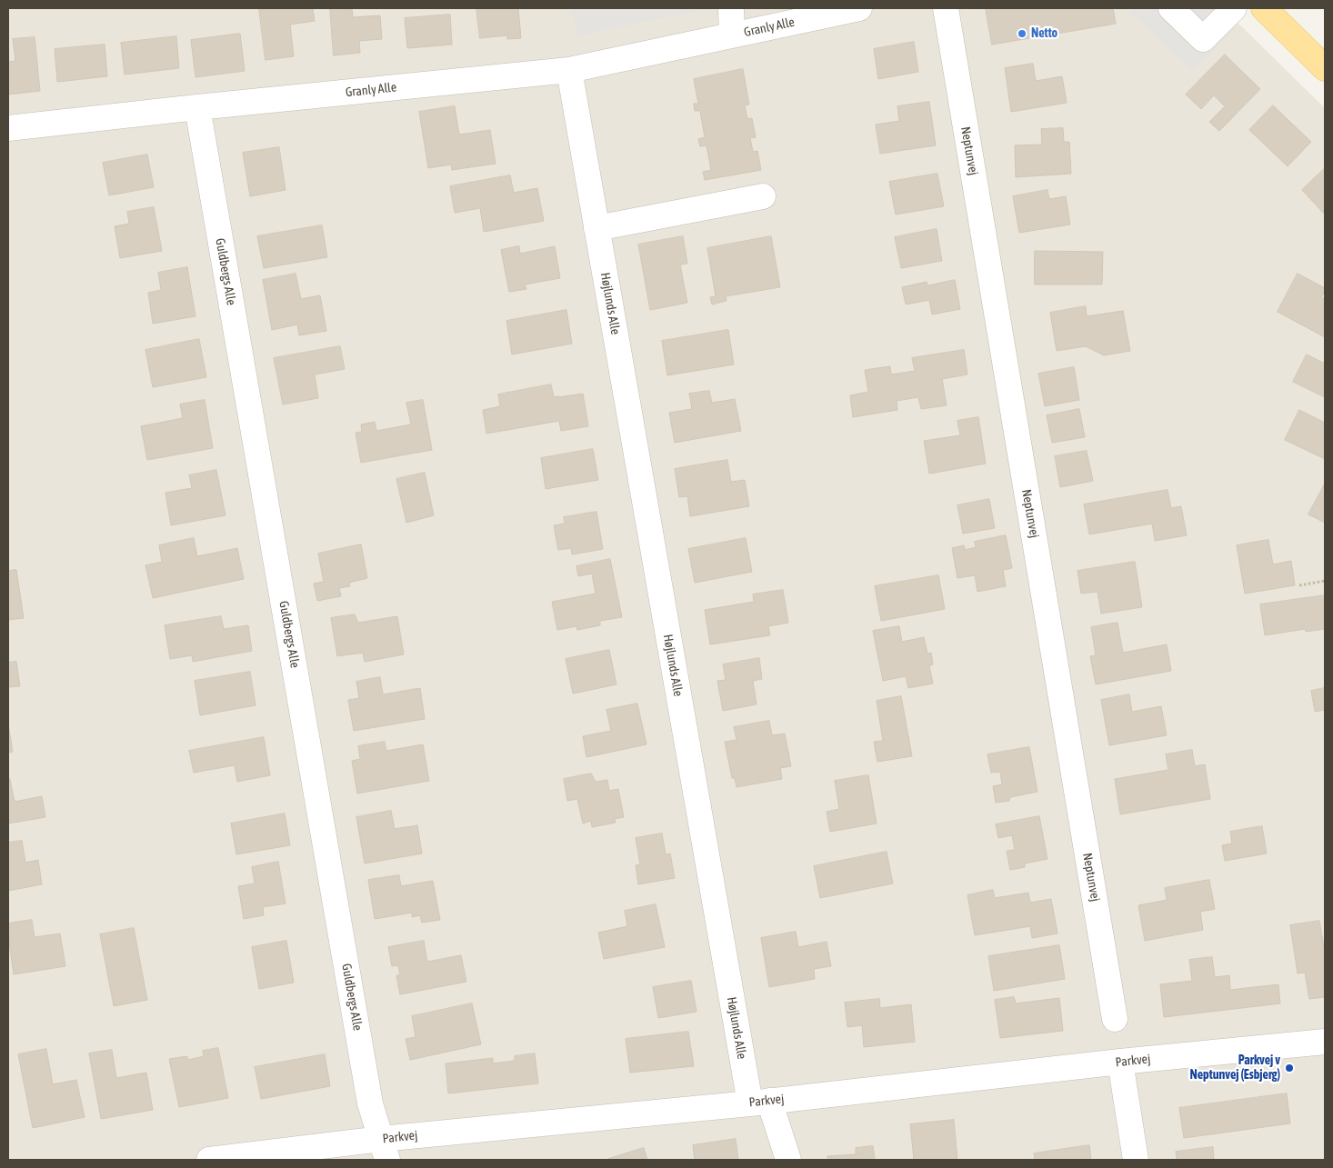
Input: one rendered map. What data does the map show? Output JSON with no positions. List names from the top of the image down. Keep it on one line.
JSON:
{"streets":{"street":["Granly Alle","Neptunvej","Guldbergs Alle","Højlunds Alle","Parkvej"]},"crossings":[["Granly Alle","Guldbergs Alle"],["Granly Alle","Højlunds Alle"],["Guldbergs Alle","Parkvej"],["Højlunds Alle","Parkvej"]],"places":["Netto","Parkvej v Neptunvej (Esbjerg)"]}
